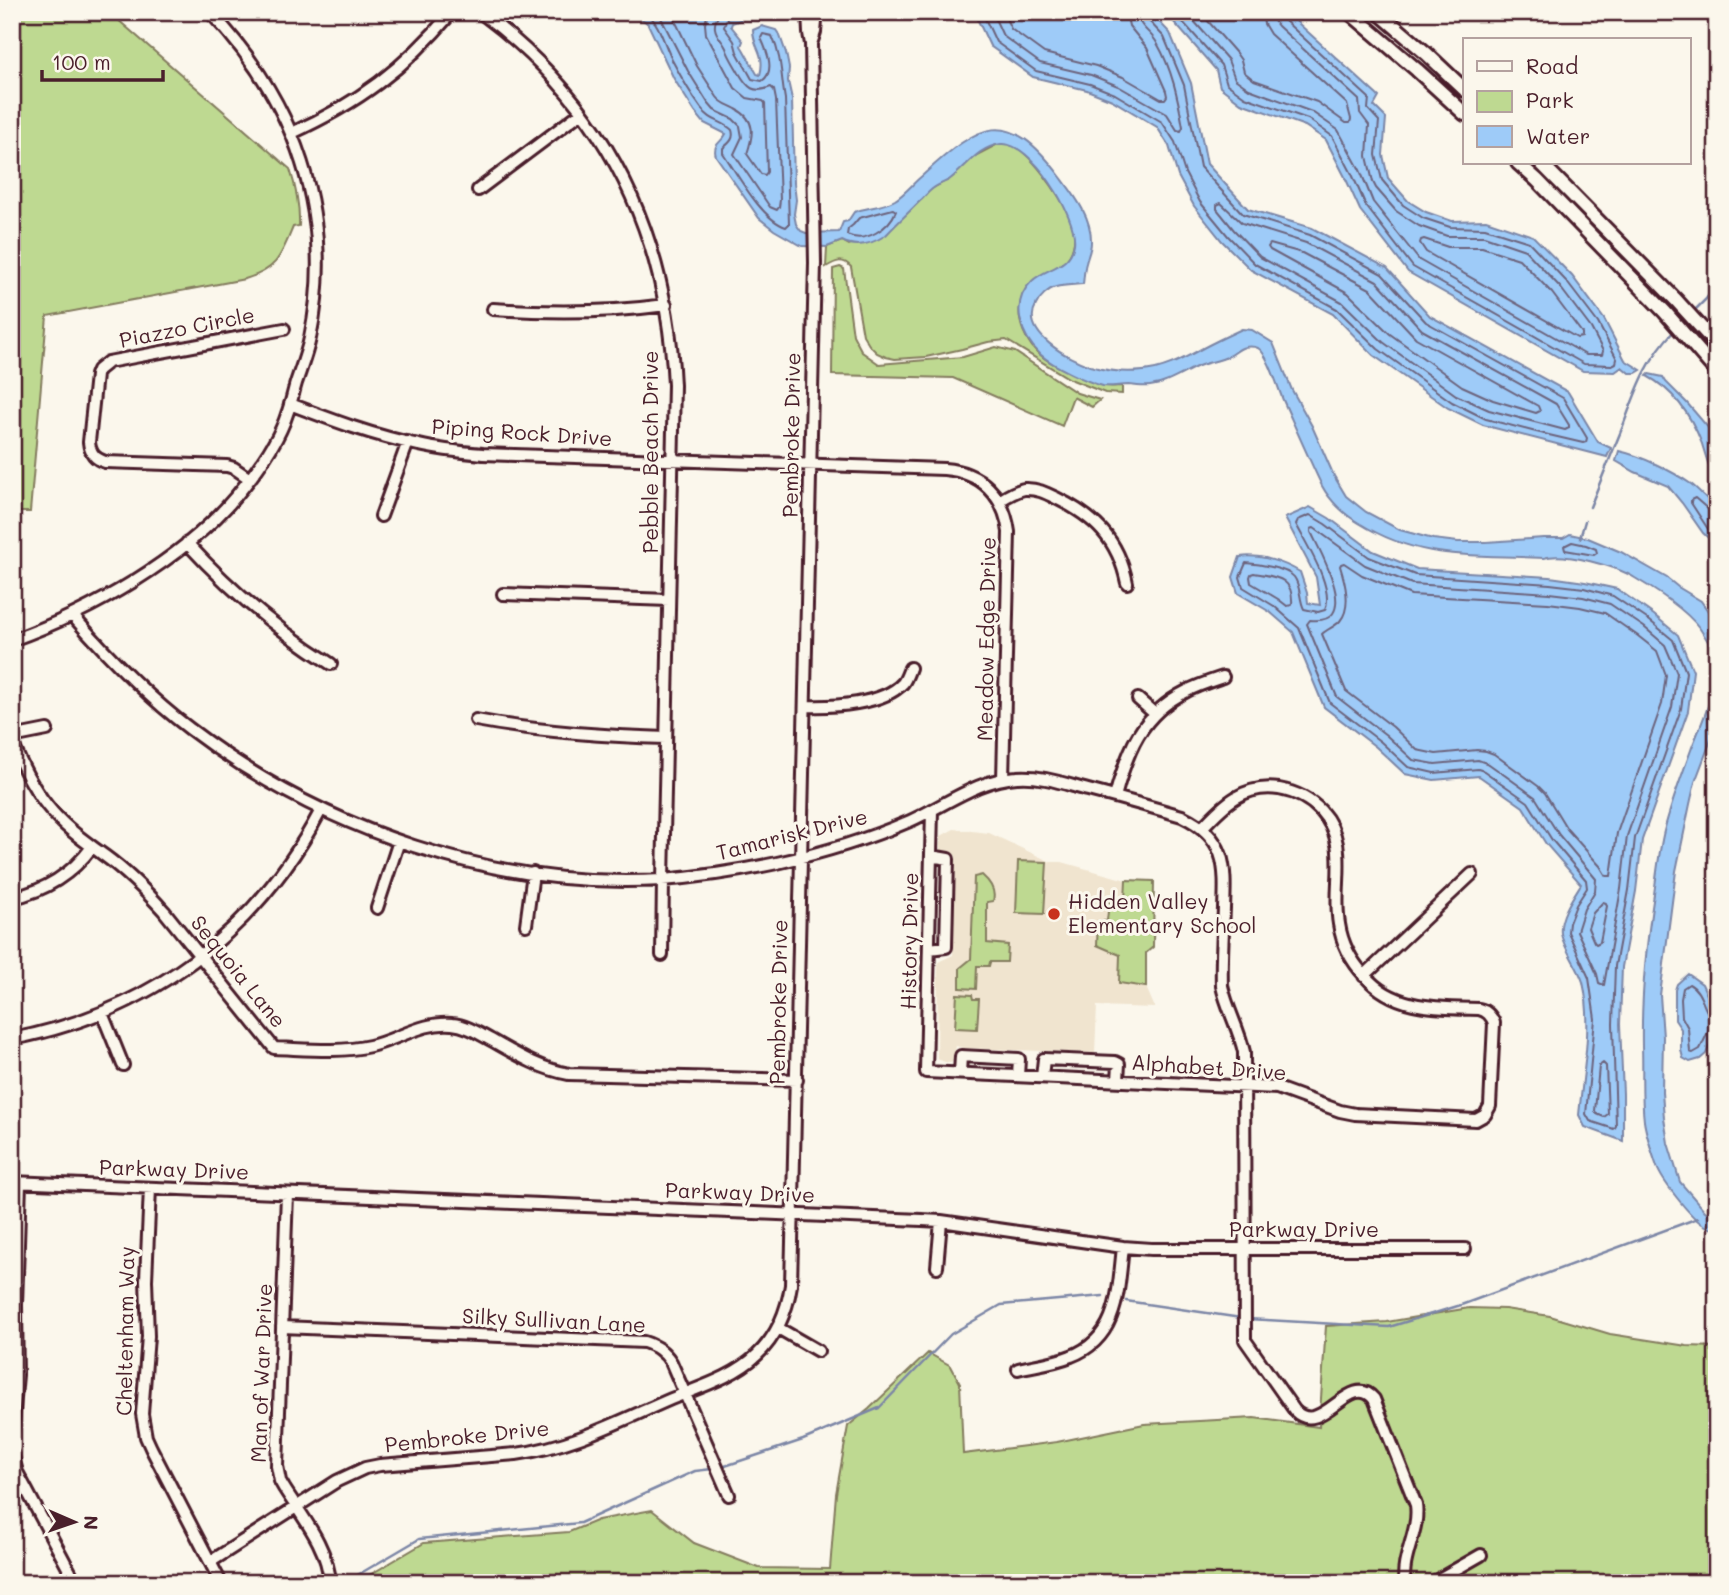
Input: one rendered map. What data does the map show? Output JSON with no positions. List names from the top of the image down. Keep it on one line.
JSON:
{"streets":{"street":["Piazzo Circle","Piping Rock Drive","Pembroke Drive","Pebble Beach Drive","Meadow Edge Drive","Tamarisk Drive","History Drive","Sequoia Lane","Alphabet Drive","Parkway Drive","Silky Sullivan Lane","Cheltenham Way","Man of War Drive"]},"crossings":[["Piping Rock Drive","Pembroke Drive"],["Piping Rock Drive","Pebble Beach Drive"],["Piping Rock Drive","Meadow Edge Drive"],["Pembroke Drive","Tamarisk Drive"],["Pembroke Drive","Sequoia Lane"],["Pembroke Drive","Parkway Drive"],["Pembroke Drive","Silky Sullivan Lane"],["Pembroke Drive","Cheltenham Way"],["Pembroke Drive","Man of War Drive"],["Pebble Beach Drive","Tamarisk Drive"],["Meadow Edge Drive","Tamarisk Drive"],["Tamarisk Drive","History Drive"],["History Drive","Alphabet Drive"],["Parkway Drive","Cheltenham Way"],["Parkway Drive","Man of War Drive"],["Silky Sullivan Lane","Man of War Drive"]],"places":["Hidden Valley Elementary School"],"legend":["Road","Park","Water"],"scale_bar":"100 m","north":"right"}
